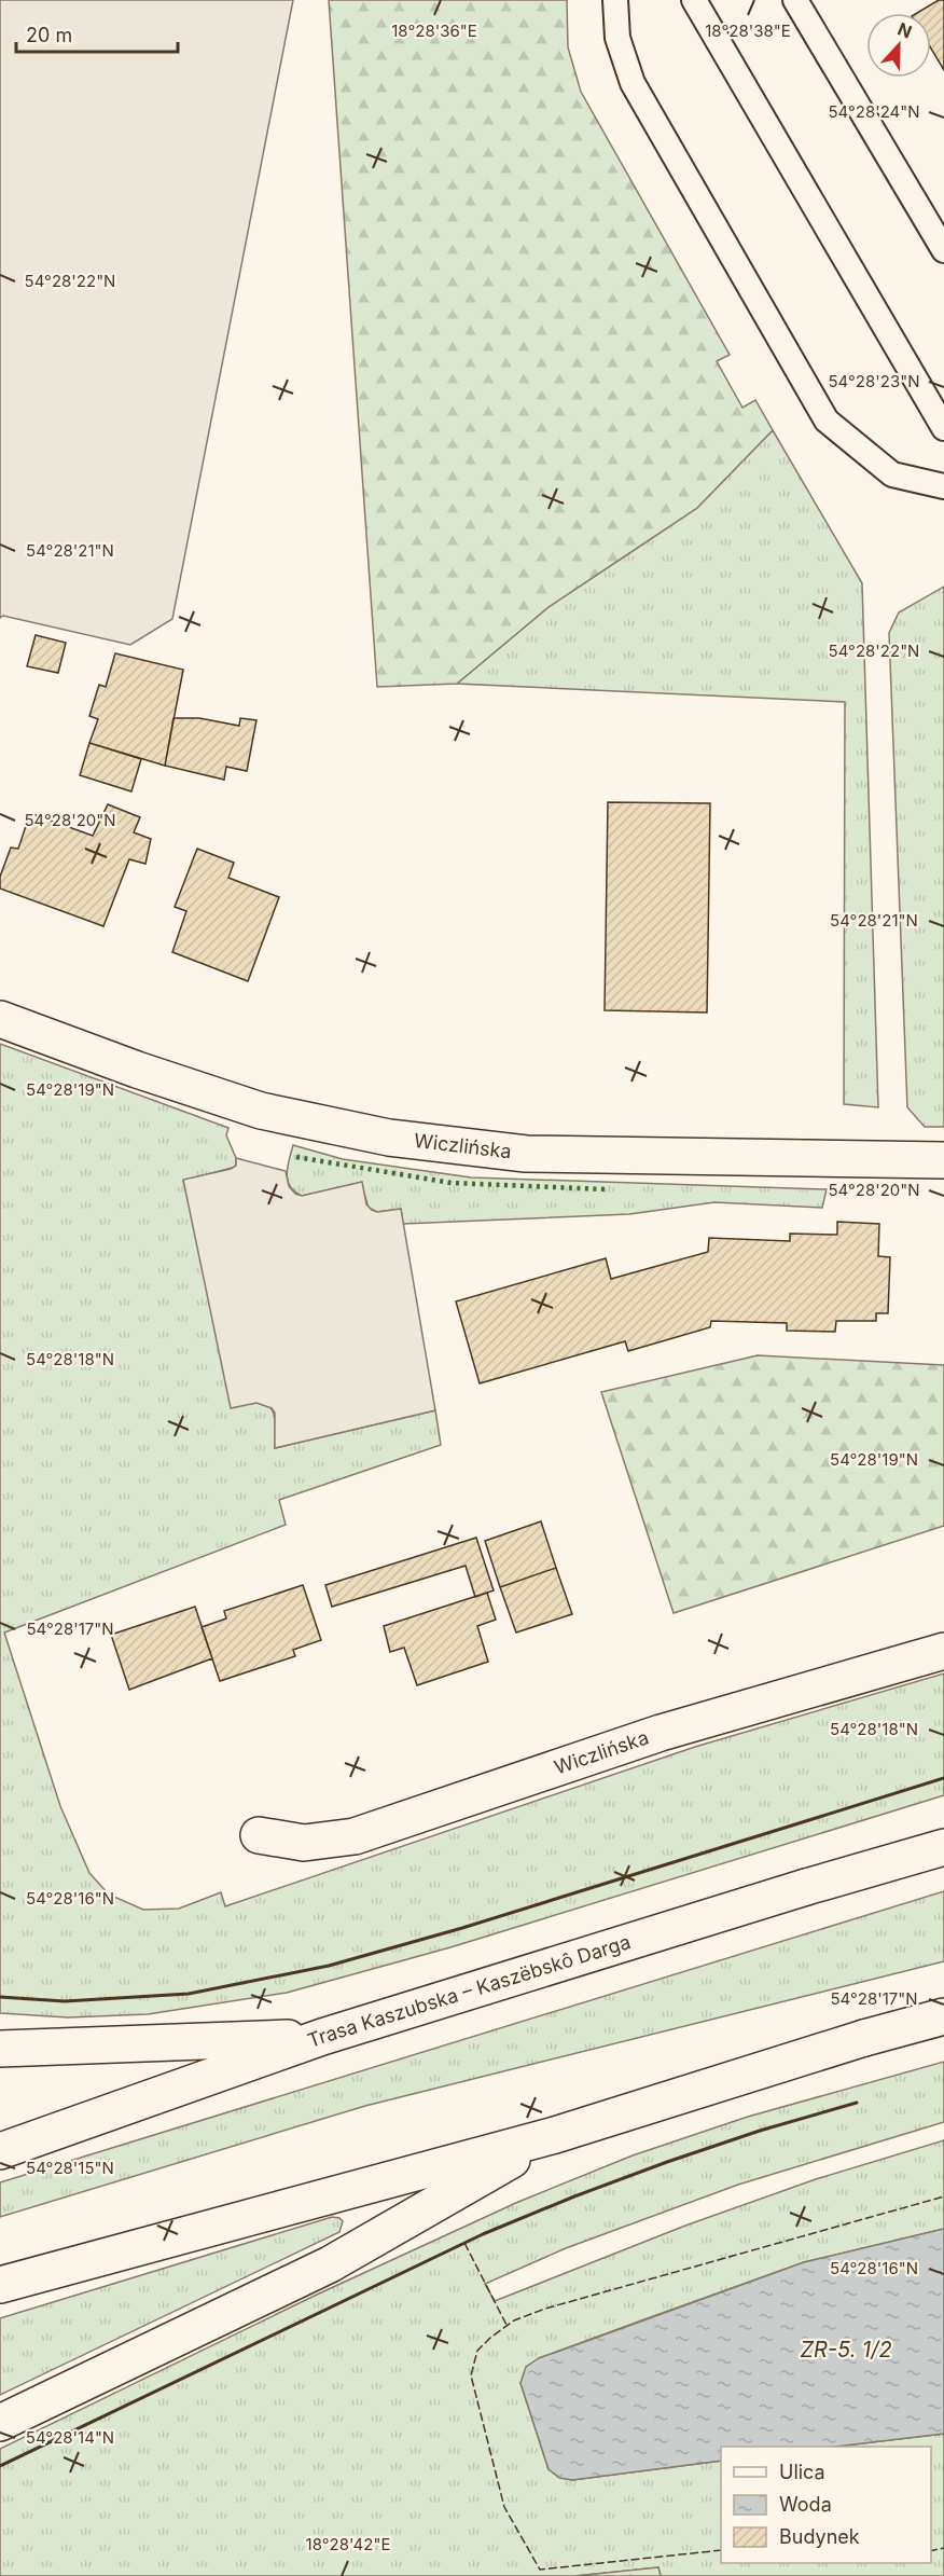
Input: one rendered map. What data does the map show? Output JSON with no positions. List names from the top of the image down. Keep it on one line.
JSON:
{"streets":{"main road":["Wiczlińska","Trasa Kaszubska – Kaszëbskô Darga"]},"water":["ZR-5. 1/2"],"legend":["Ulica","Woda","Budynek"],"scale_bar":"20 m","north":"top","coordinates":["18°28'38\"E","18°28'36\"E","54°28'24\"N","54°28'22\"N","54°28'23\"N","54°28'21\"N","54°28'20\"N","54°28'19\"N","54°28'18\"N","54°28'17\"N","54°28'16\"N","54°28'15\"N","54°28'14\"N","18°28'42\"E"]}
